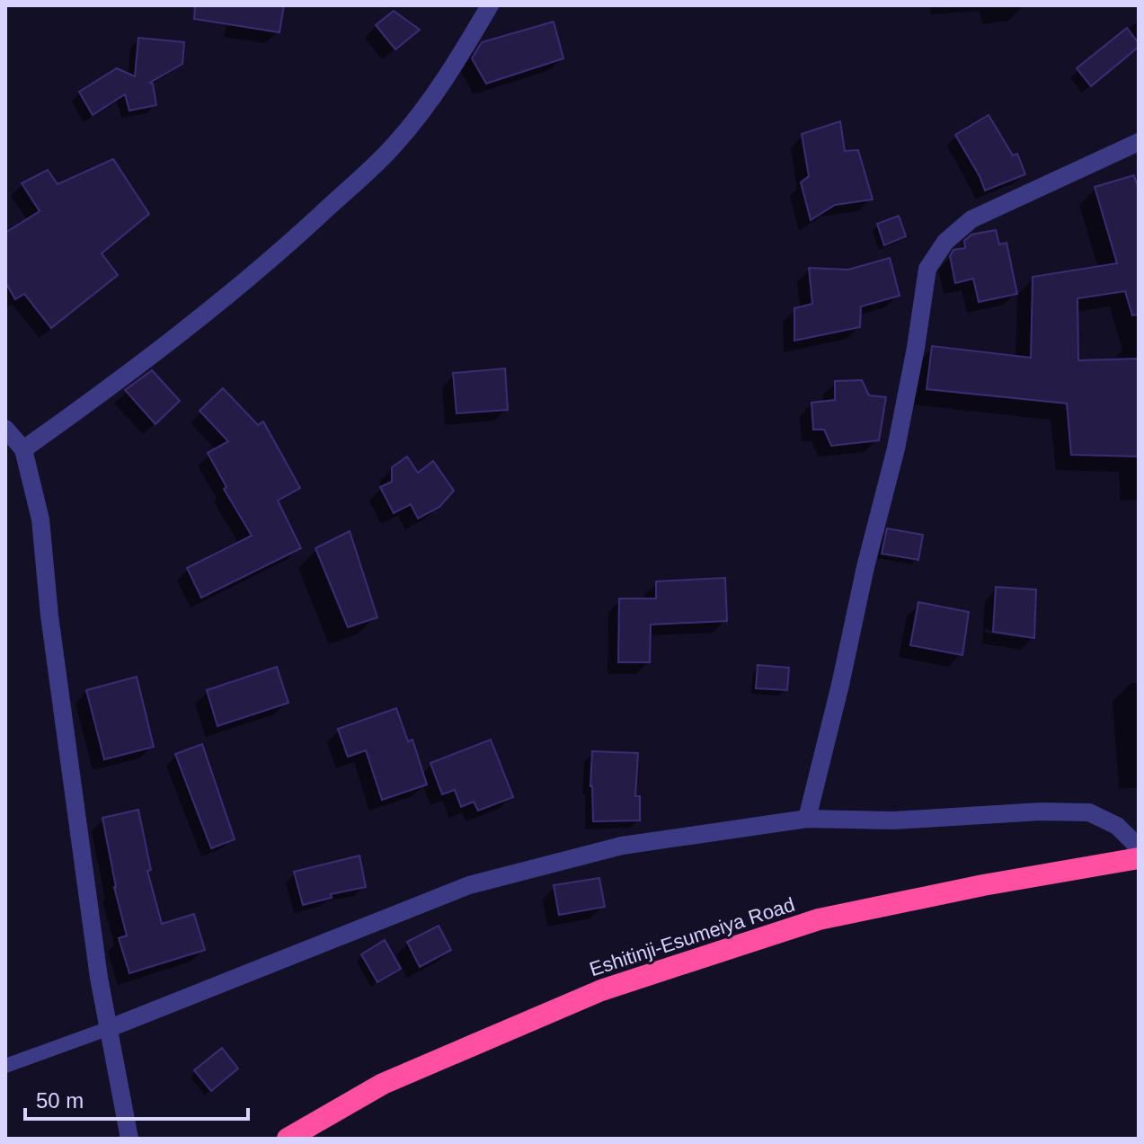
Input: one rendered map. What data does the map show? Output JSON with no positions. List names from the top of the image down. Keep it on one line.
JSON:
{"streets":{"highway":["Eshitinji-Esumeiya Road"]},"scale_bar":"50 m"}
